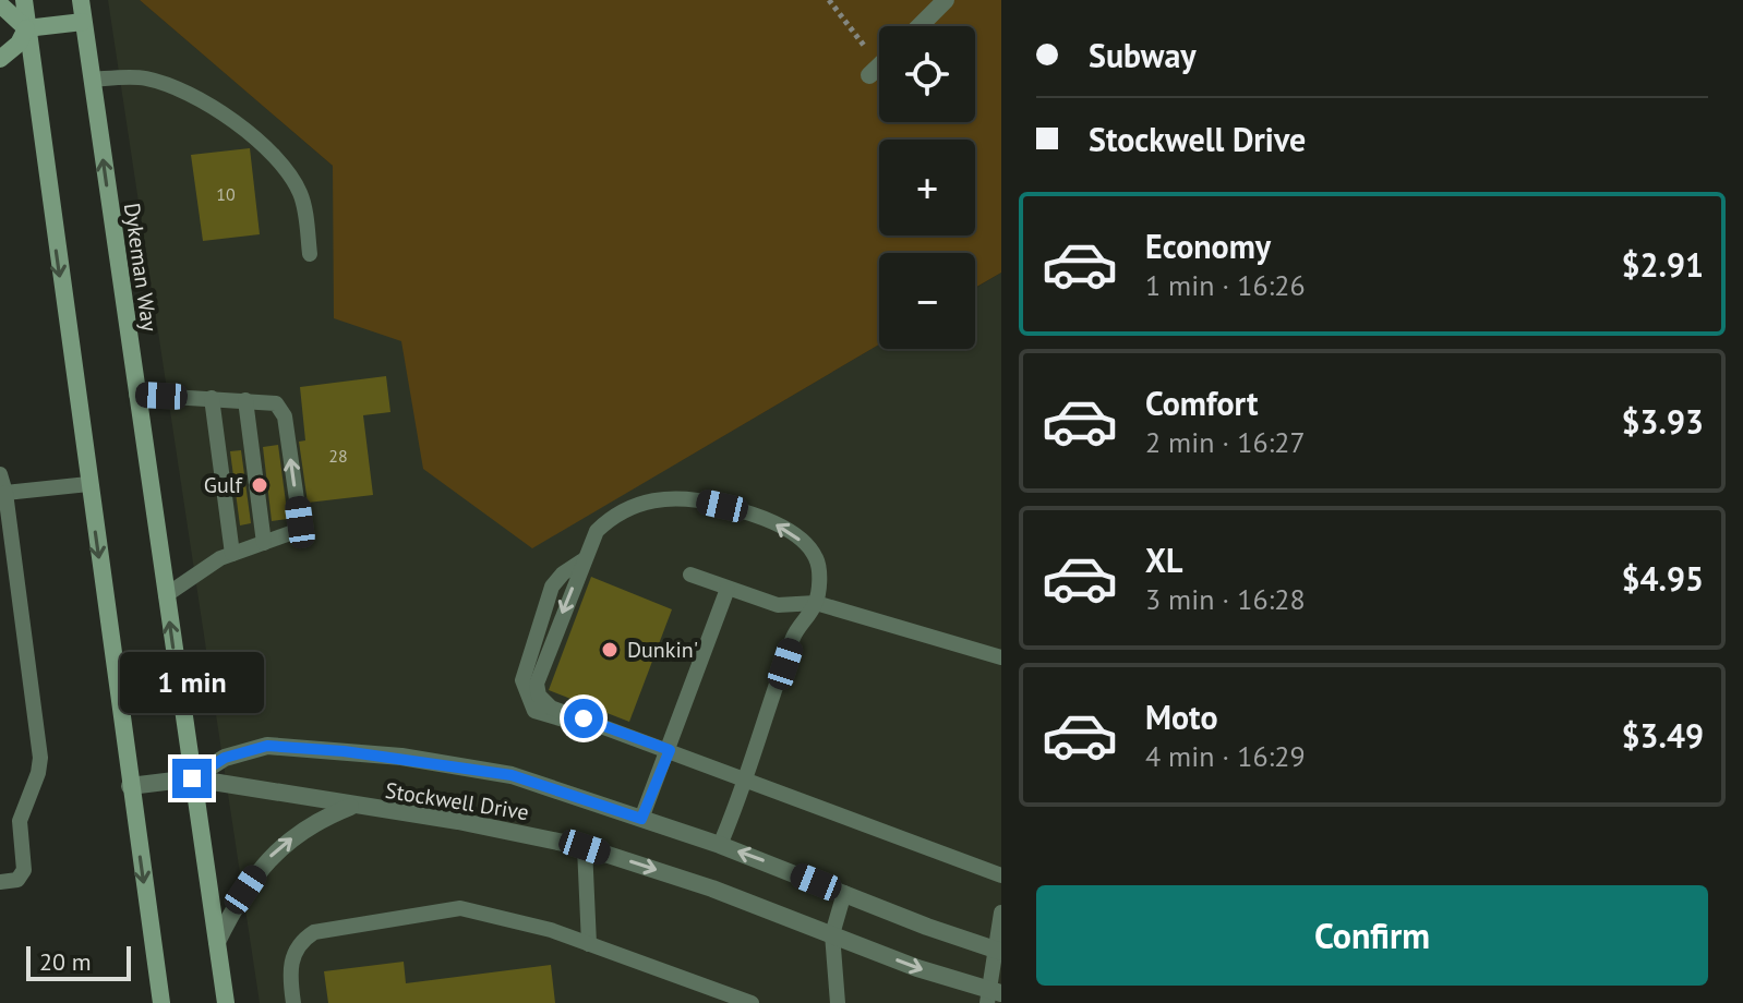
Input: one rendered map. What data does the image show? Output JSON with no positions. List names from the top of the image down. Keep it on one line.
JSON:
{"streets":{"main road":["Dykeman Way"],"street":["Stockwell Drive"]},"crossings":[["Dykeman Way","Stockwell Drive"]],"places":["Gulf","Dunkin'"],"house_numbers":["10","28"],"scale_bar":"20 m","page":{"banner":["Subway","Stockwell Drive"],"map_buttons":["+","−"],"list":[{"name":"Economy","note":"1 min · 16:26","value":"$2.91"},{"name":"Comfort","note":"2 min · 16:27","value":"$3.93"},{"name":"XL","note":"3 min · 16:28","value":"$4.95"},{"name":"Moto","note":"4 min · 16:29","value":"$3.49"}],"bubble":"1 min","buttons":"Confirm","scale":"20 m"}}
